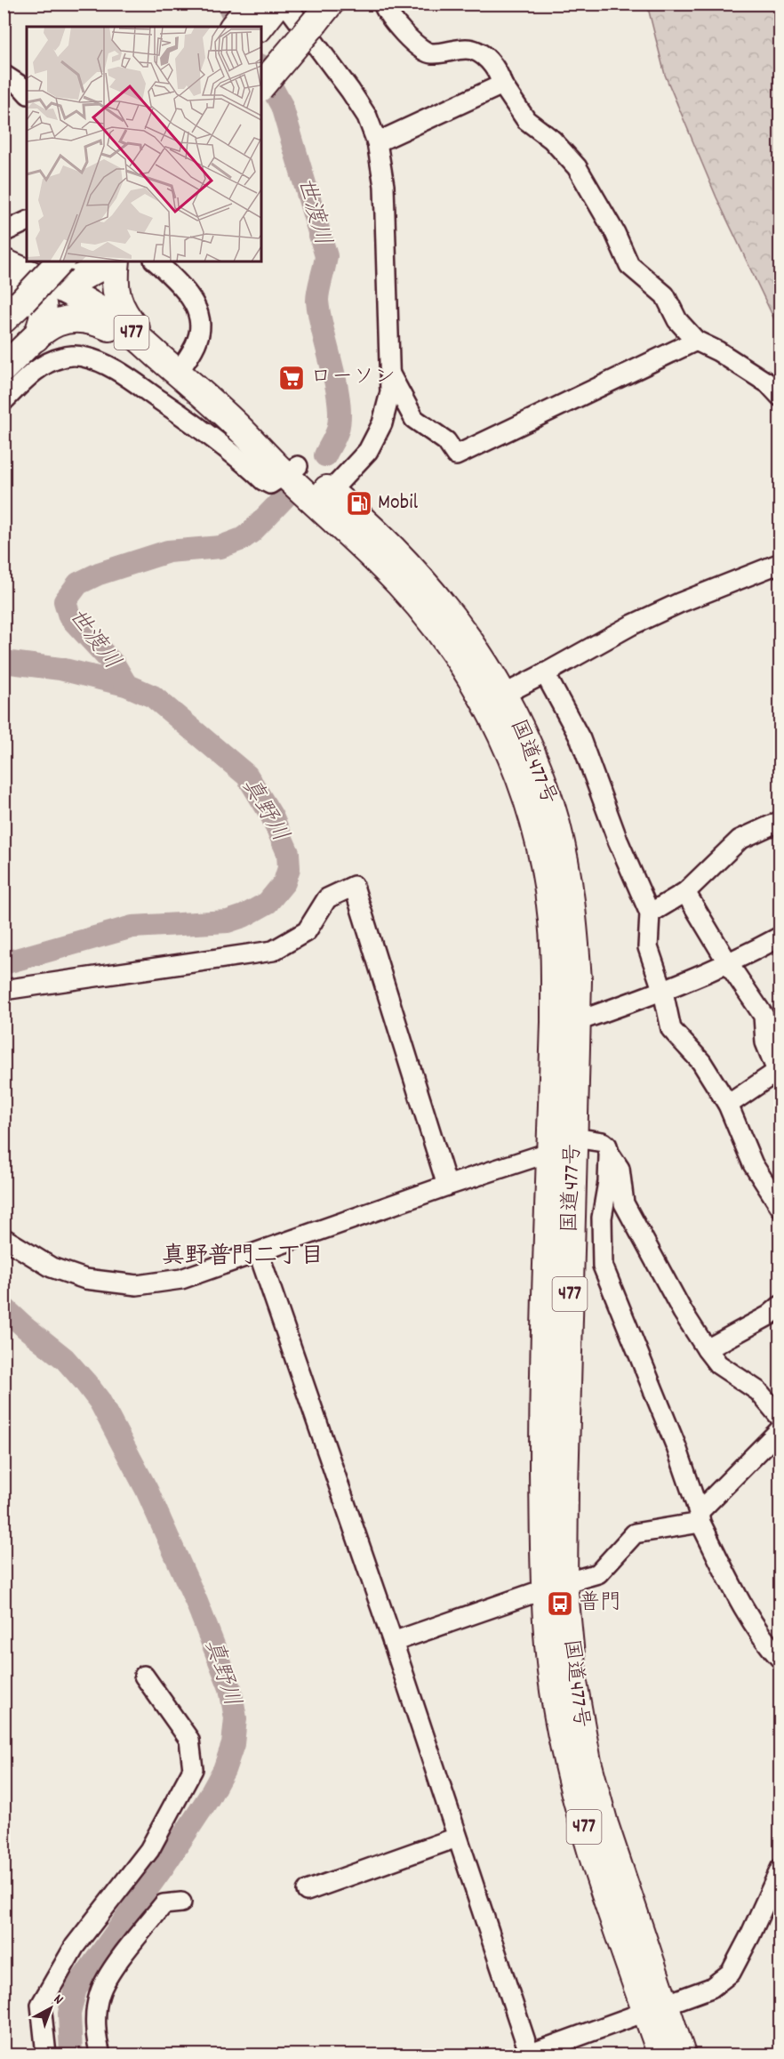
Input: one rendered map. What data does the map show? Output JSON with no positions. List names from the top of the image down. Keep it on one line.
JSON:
{"streets":{"highway":["477","国道477号"]},"districts":["真野普門二丁目"],"water":["世渡川","真野川"],"places":{"supermarket":["ローソン"],"fuel station":["Mobil"],"bus stop":["普門"]},"north":"top right"}
